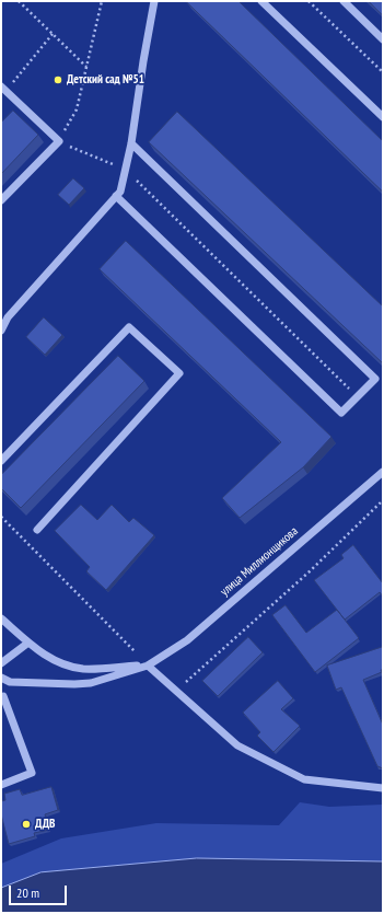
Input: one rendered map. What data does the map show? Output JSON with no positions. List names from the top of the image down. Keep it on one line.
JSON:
{"streets":{"street":["улица Миллионщикова"]},"places":["Детский сад №51","ДДВ"],"scale_bar":"20 m"}
